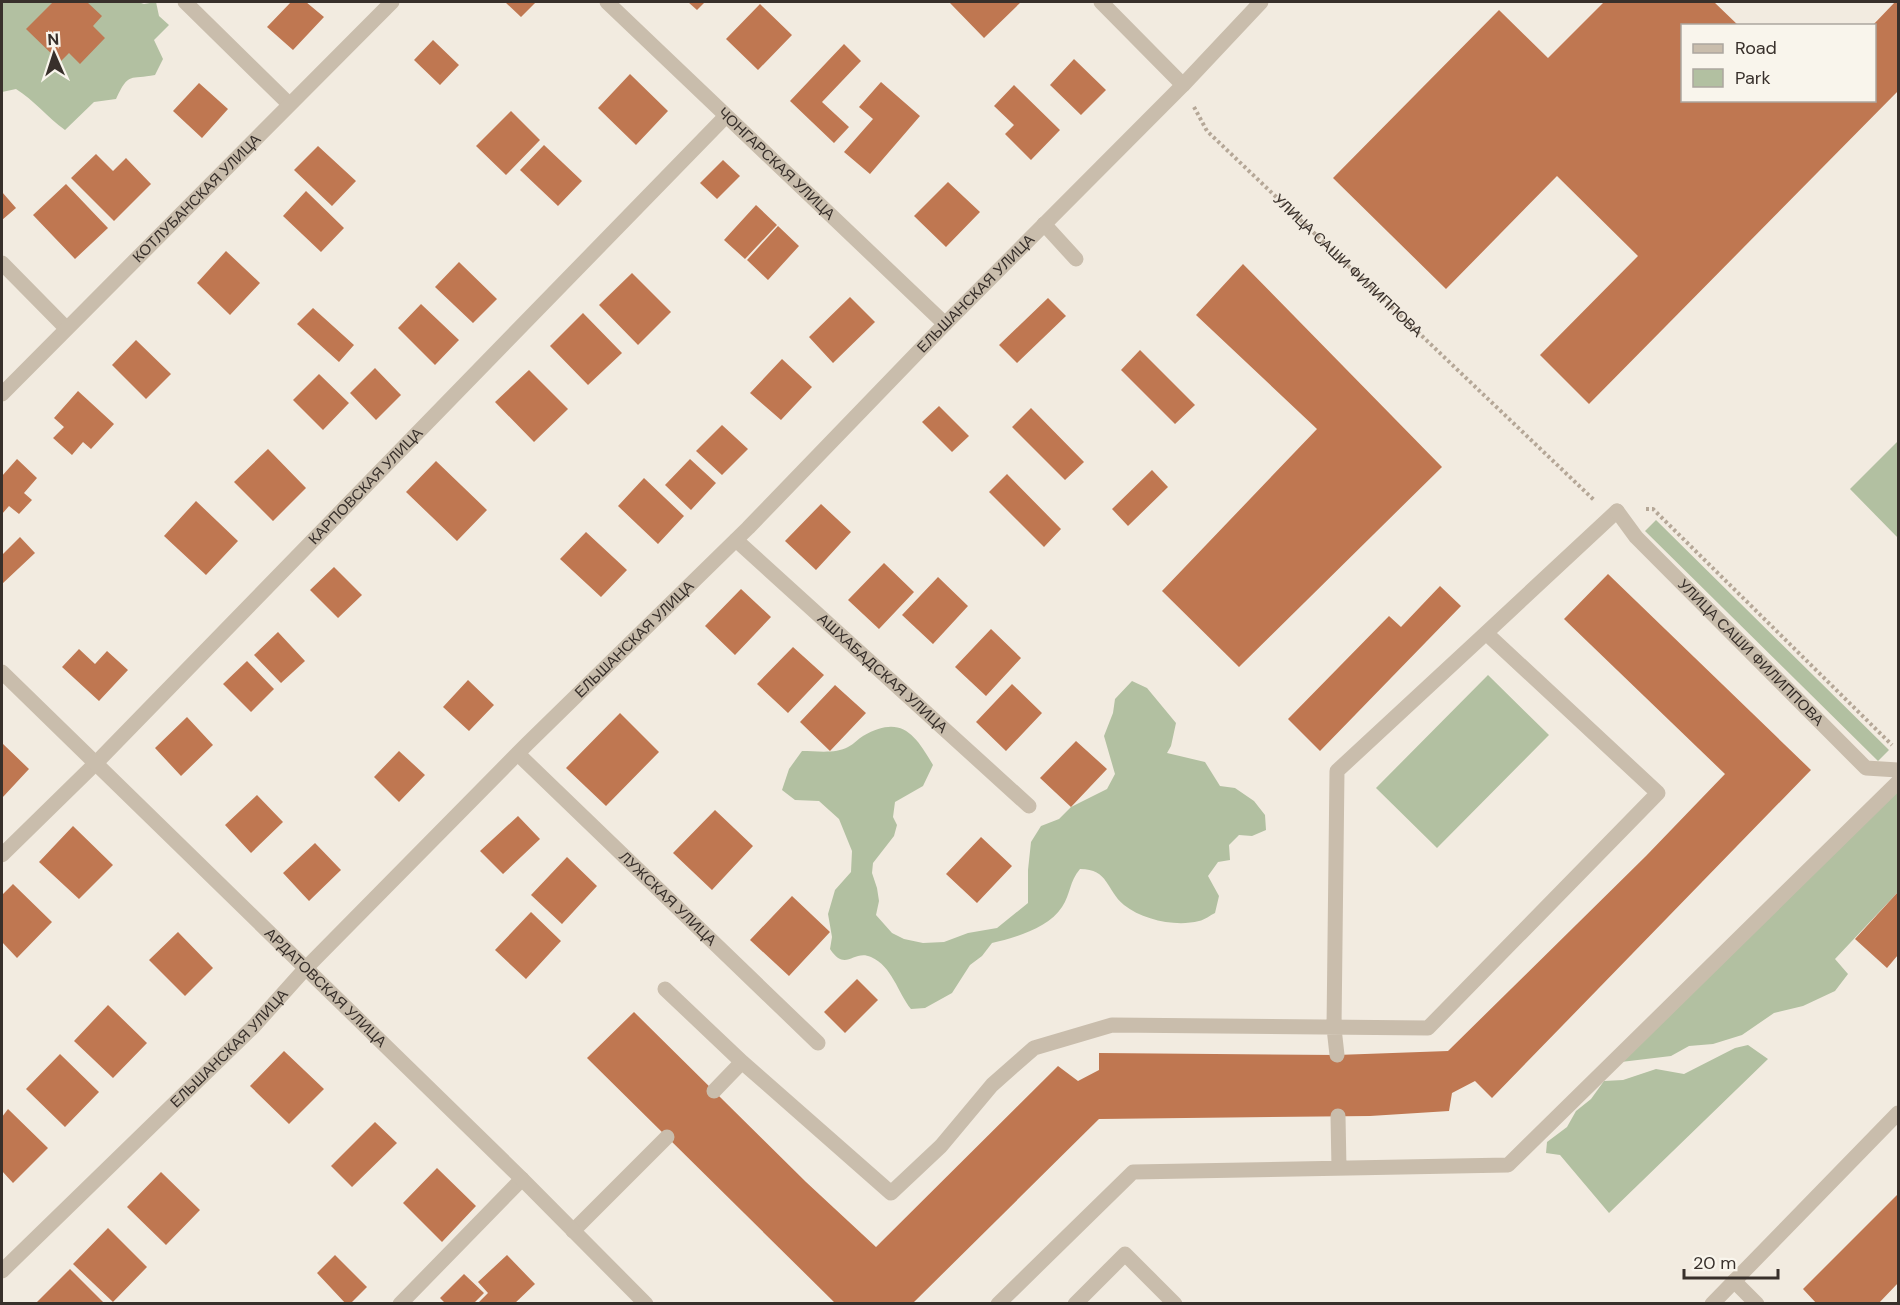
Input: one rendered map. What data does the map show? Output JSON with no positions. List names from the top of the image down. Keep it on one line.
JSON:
{"streets":{"street":["ЧОНГАРСКАЯ УЛИЦА","КОТЛУБАНСКАЯ УЛИЦА","УЛИЦА САШИ ФИЛИППОВА","ЕЛЬШАНСКАЯ УЛИЦА","КАРПОВСКАЯ УЛИЦА","АШХАБАДСКАЯ УЛИЦА","ЛУЖСКАЯ УЛИЦА","АРДАТОВСКАЯ УЛИЦА"]},"crossings":[["ЧОНГАРСКАЯ УЛИЦА","ЕЛЬШАНСКАЯ УЛИЦА"],["ЧОНГАРСКАЯ УЛИЦА","КАРПОВСКАЯ УЛИЦА"],["УЛИЦА САШИ ФИЛИППОВА","ЕЛЬШАНСКАЯ УЛИЦА"],["ЕЛЬШАНСКАЯ УЛИЦА","АШХАБАДСКАЯ УЛИЦА"],["ЕЛЬШАНСКАЯ УЛИЦА","ЛУЖСКАЯ УЛИЦА"],["ЕЛЬШАНСКАЯ УЛИЦА","АРДАТОВСКАЯ УЛИЦА"],["КАРПОВСКАЯ УЛИЦА","АРДАТОВСКАЯ УЛИЦА"]],"legend":["Road","Park"],"scale_bar":"20 m","north":"top"}
